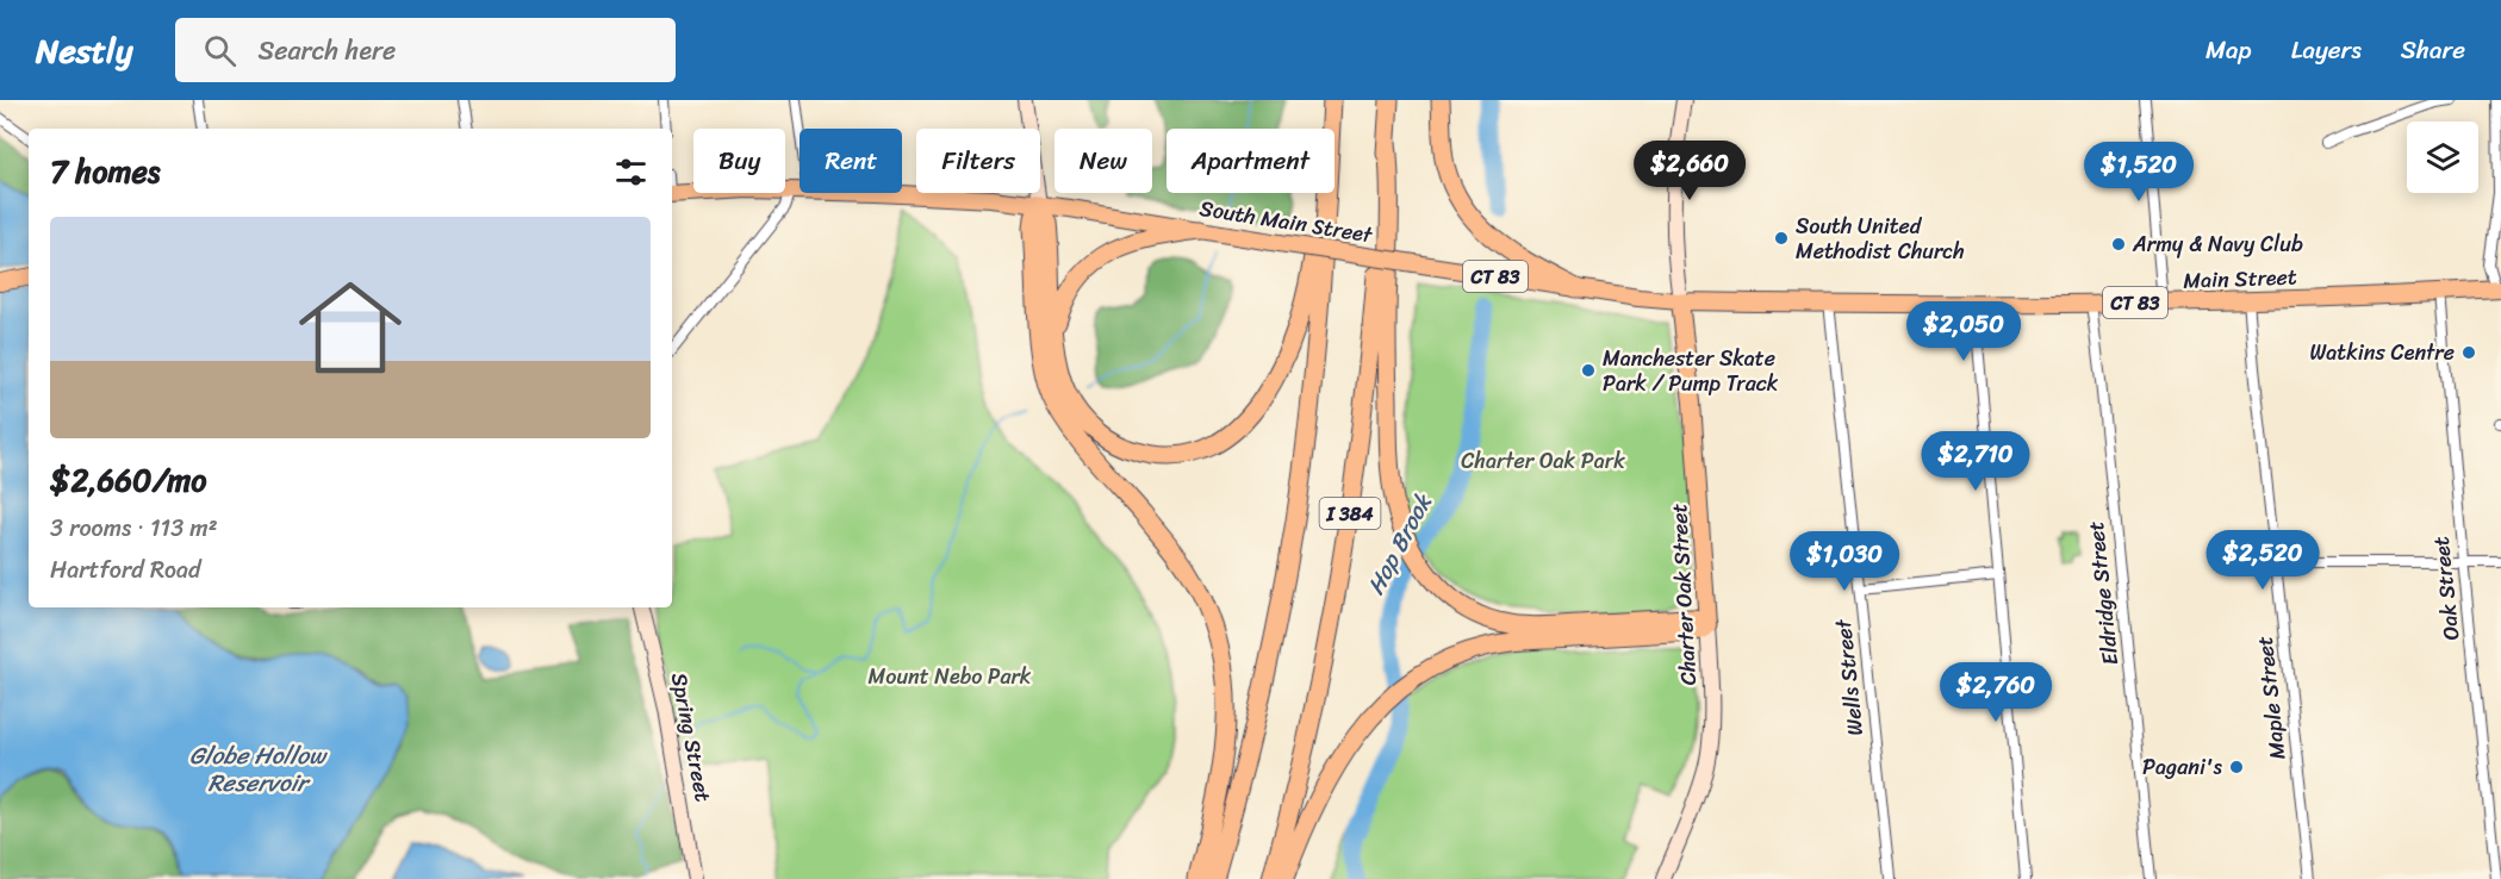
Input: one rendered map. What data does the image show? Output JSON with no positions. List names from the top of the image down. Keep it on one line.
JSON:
{"streets":{"highway":["I 384"],"main road":["South Main Street","CT 83","Main Street","Charter Oak Street","Spring Street"],"street":["Oak Street","Eldridge Street","Wells Street","Maple Street"]},"crossings":[["South Main Street","Main Street"],["South Main Street","Charter Oak Street"],["Main Street","Oak Street"],["Main Street","Eldridge Street"],["Main Street","Charter Oak Street"],["Main Street","Wells Street"],["Main Street","Maple Street"]],"water":["Hop Brook","Globe Hollow Reservoir"],"parks":["Charter Oak Park","Mount Nebo Park"],"places":["South United Methodist Church","Army & Navy Club","Watkins Centre","Manchester Skate Park / Pump Track","Pagani's"],"page":{"header":"Nestly","search":"Search here","nav":["Map","Layers","Share"],"chip":["Buy","Rent","Filters","New","Apartment"],"heading":"7 homes","price":["$2,660","$1,520","$2,050","$2,710","$2,520","$1,030","$2,760"],"list":[{"name":"$2,660/mo","note":"3 rooms · 113 m² · Hartford Road"}]}}
